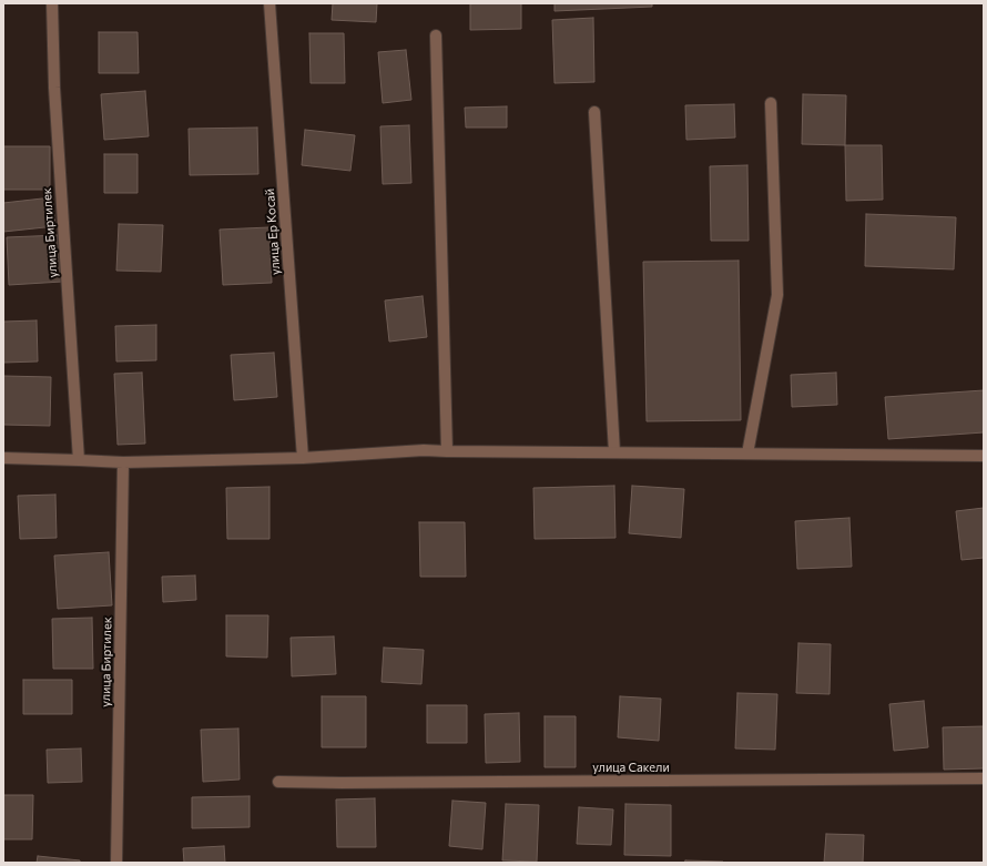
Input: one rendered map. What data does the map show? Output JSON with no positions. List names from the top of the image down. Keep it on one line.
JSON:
{"streets":{"street":["улица Ер Косай","улица Биртилек","улица Сакели"]}}
